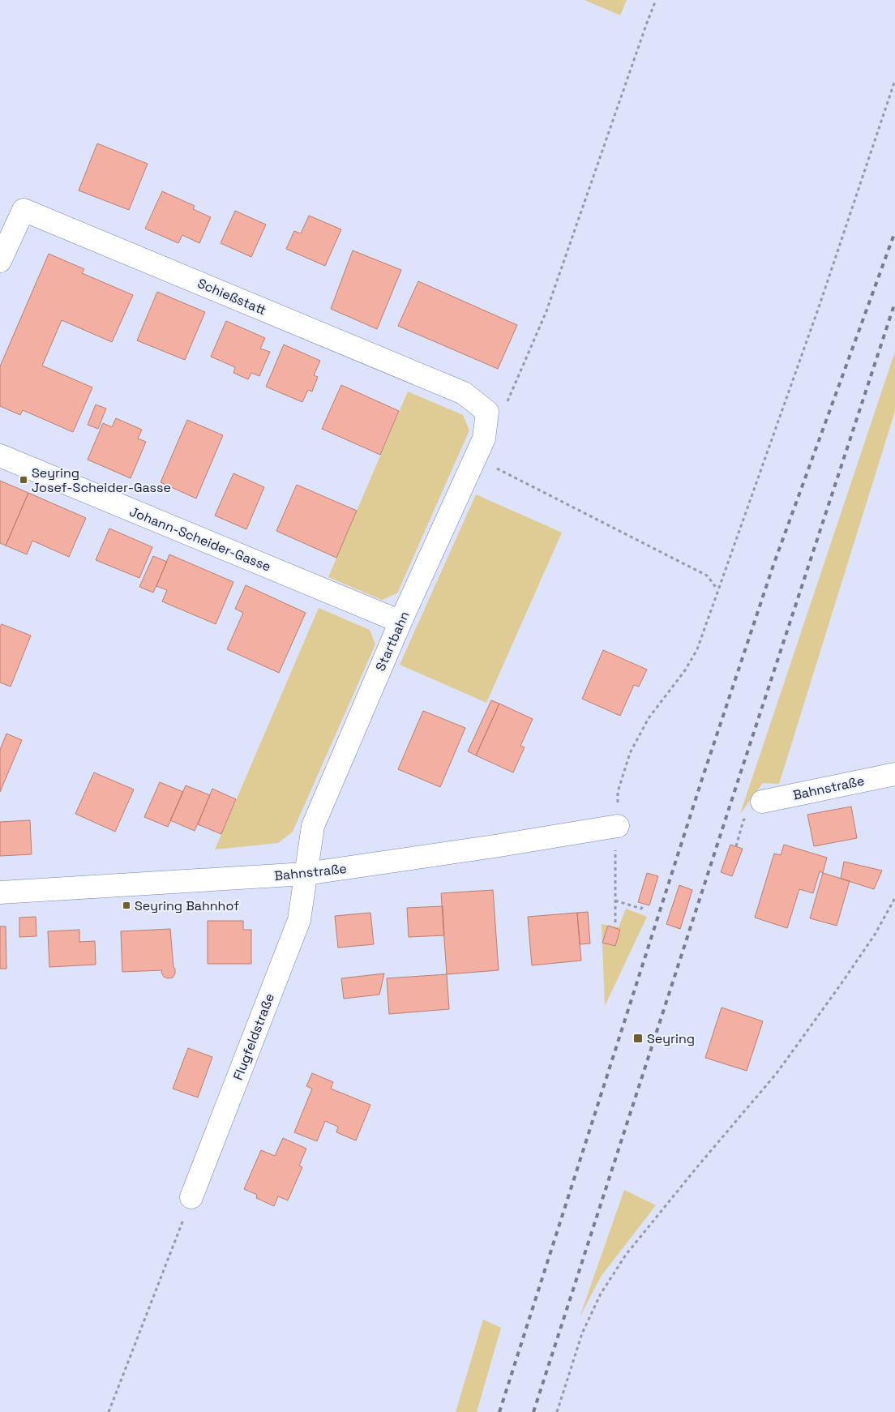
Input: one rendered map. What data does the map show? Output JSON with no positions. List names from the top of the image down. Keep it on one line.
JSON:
{"streets":{"street":["Schießstatt","Johann-Scheider-Gasse","Startbahn","Bahnstraße","Flugfeldstraße"]},"crossings":[["Schießstatt","Startbahn"],["Johann-Scheider-Gasse","Startbahn"],["Startbahn","Bahnstraße"],["Startbahn","Flugfeldstraße"],["Bahnstraße","Flugfeldstraße"]],"places":{"transit":["Seyring Josef-Scheider-Gasse","Seyring Bahnhof","Seyring"]}}
